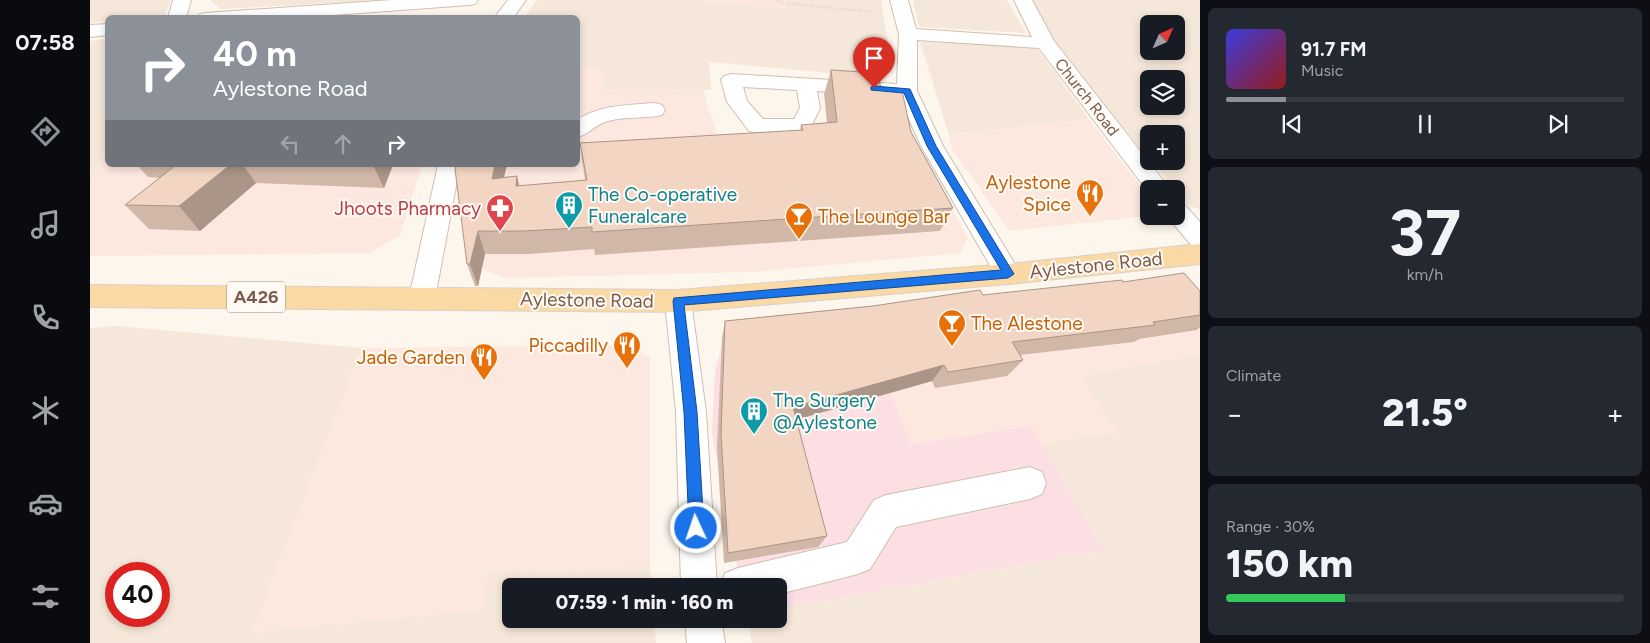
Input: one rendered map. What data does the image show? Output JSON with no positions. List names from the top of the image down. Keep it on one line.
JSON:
{"streets":{"main road":["Aylestone Road","A426"],"street":["Church Road"]},"crossings":[["Aylestone Road","A426"]],"places":{"restaurant":["Aylestone Spice","Piccadilly","Jade Garden"],"building":["The Co-operative Funeralcare","The Surgery @Aylestone"],"pharmacy":["Jhoots Pharmacy"],"bar":["The Lounge Bar","The Alestone"]},"north":"top right","page":{"tabs":"07:58","map_buttons":["+","−"],"turn":["40 m","Aylestone Road"],"song":["91.7 FM","Music"],"tile":[["37","km/h"],"Climate",["Range · 30%","150 km"]],"heat":["−","21.5°","+"],"limit":"40","trip":"07:59 · 1 min · 160 m"}}
